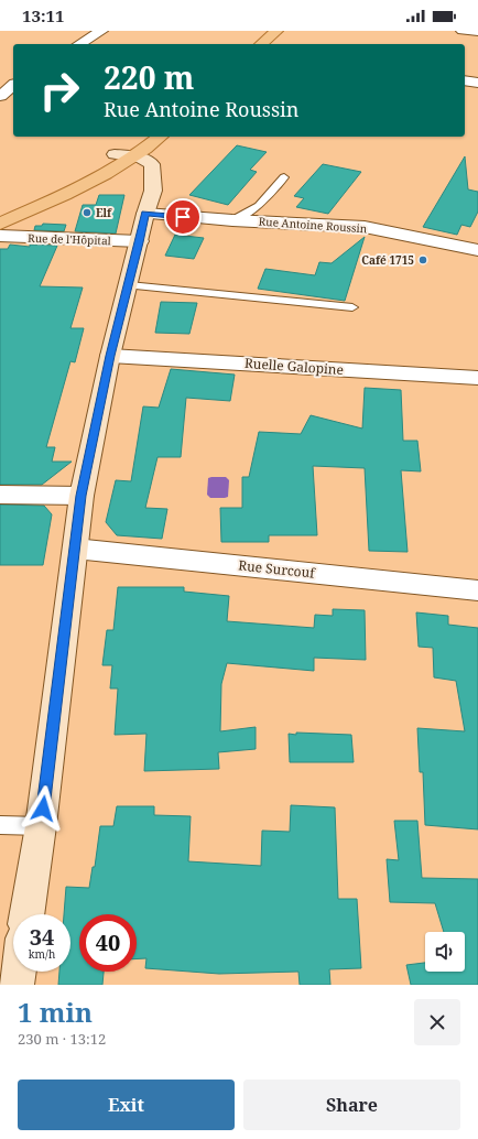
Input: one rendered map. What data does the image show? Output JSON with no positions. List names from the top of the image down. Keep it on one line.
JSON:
{"streets":{"street":["Rue Antoine Roussin","Rue de l'Hôpital","Ruelle Galopine","Rue Surcouf"]},"places":["Elf","Café 1715"],"page":{"status":"13:11","turn":["220 m","Rue Antoine Roussin"],"speed":"34 km/h","limit":"40","heading":["1 min","230 m · 13:12"],"buttons":["Exit","Share"]}}
